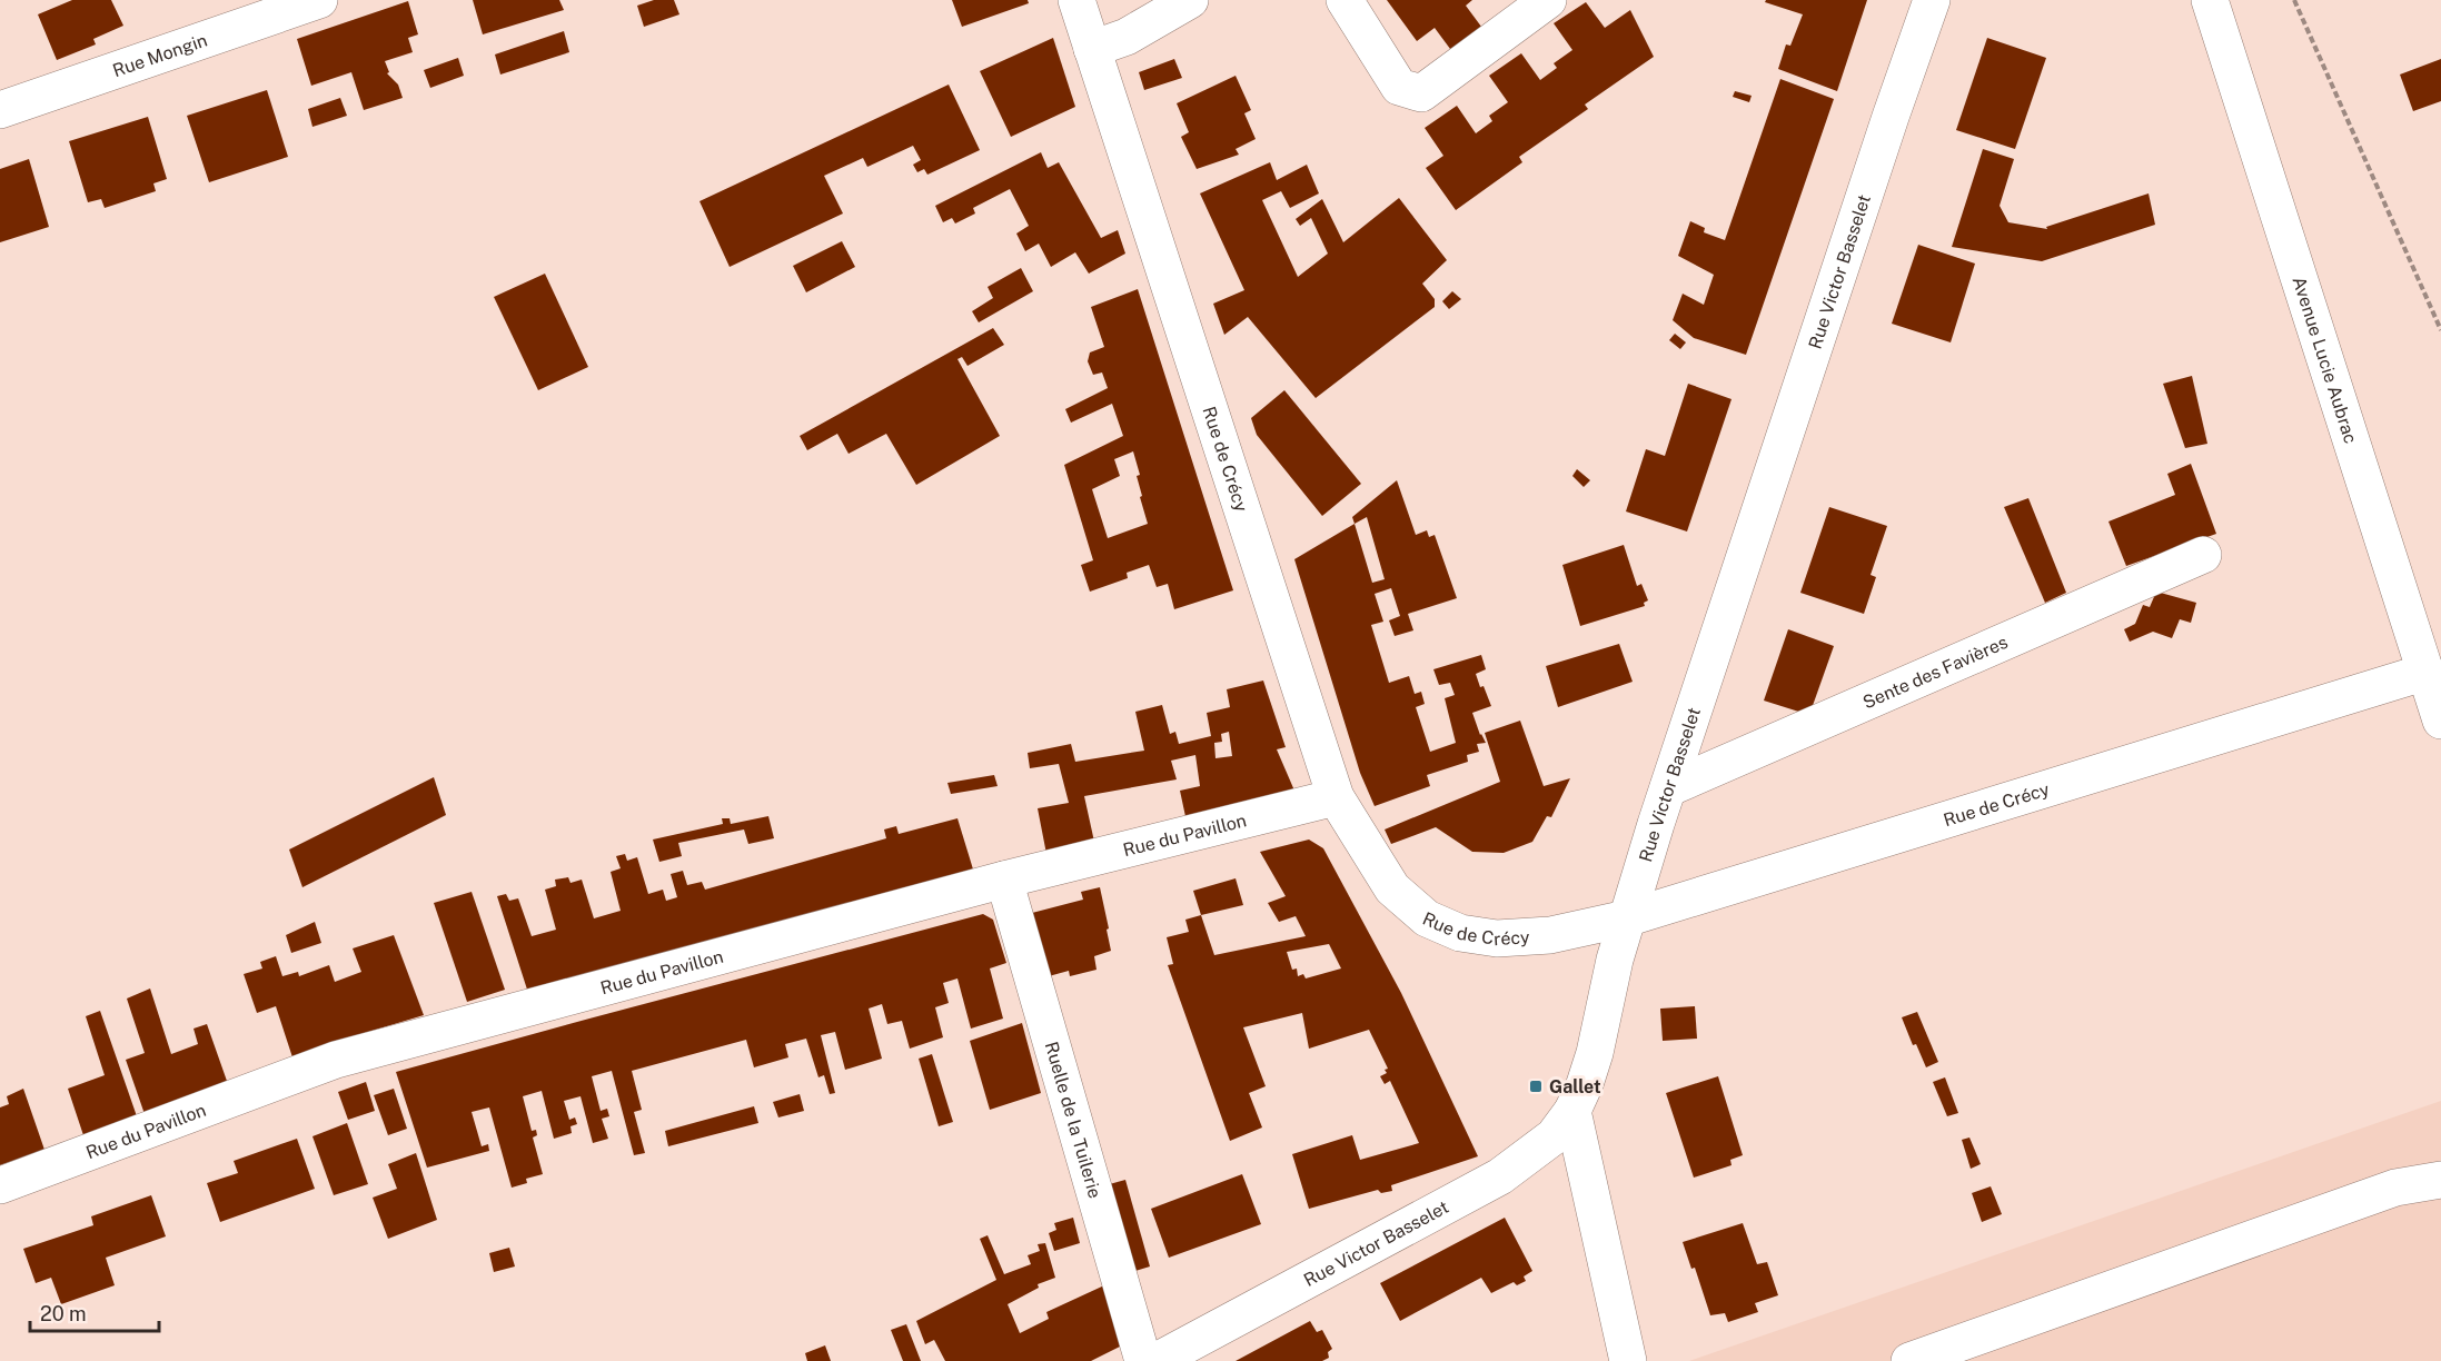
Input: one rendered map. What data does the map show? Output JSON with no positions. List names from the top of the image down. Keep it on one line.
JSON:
{"streets":{"street":["Rue Mongin","Rue Victor Basselet","Avenue Lucie Aubrac","Rue de Crécy","Sente des Favières","Rue du Pavillon","Ruelle de la Tuilerie"]},"crossings":[["Rue Victor Basselet","Rue de Crécy"],["Rue Victor Basselet","Sente des Favières"],["Avenue Lucie Aubrac","Rue de Crécy"],["Rue de Crécy","Rue du Pavillon"],["Rue du Pavillon","Ruelle de la Tuilerie"]],"places":{"transit":["Gallet"]},"scale_bar":"20 m"}
